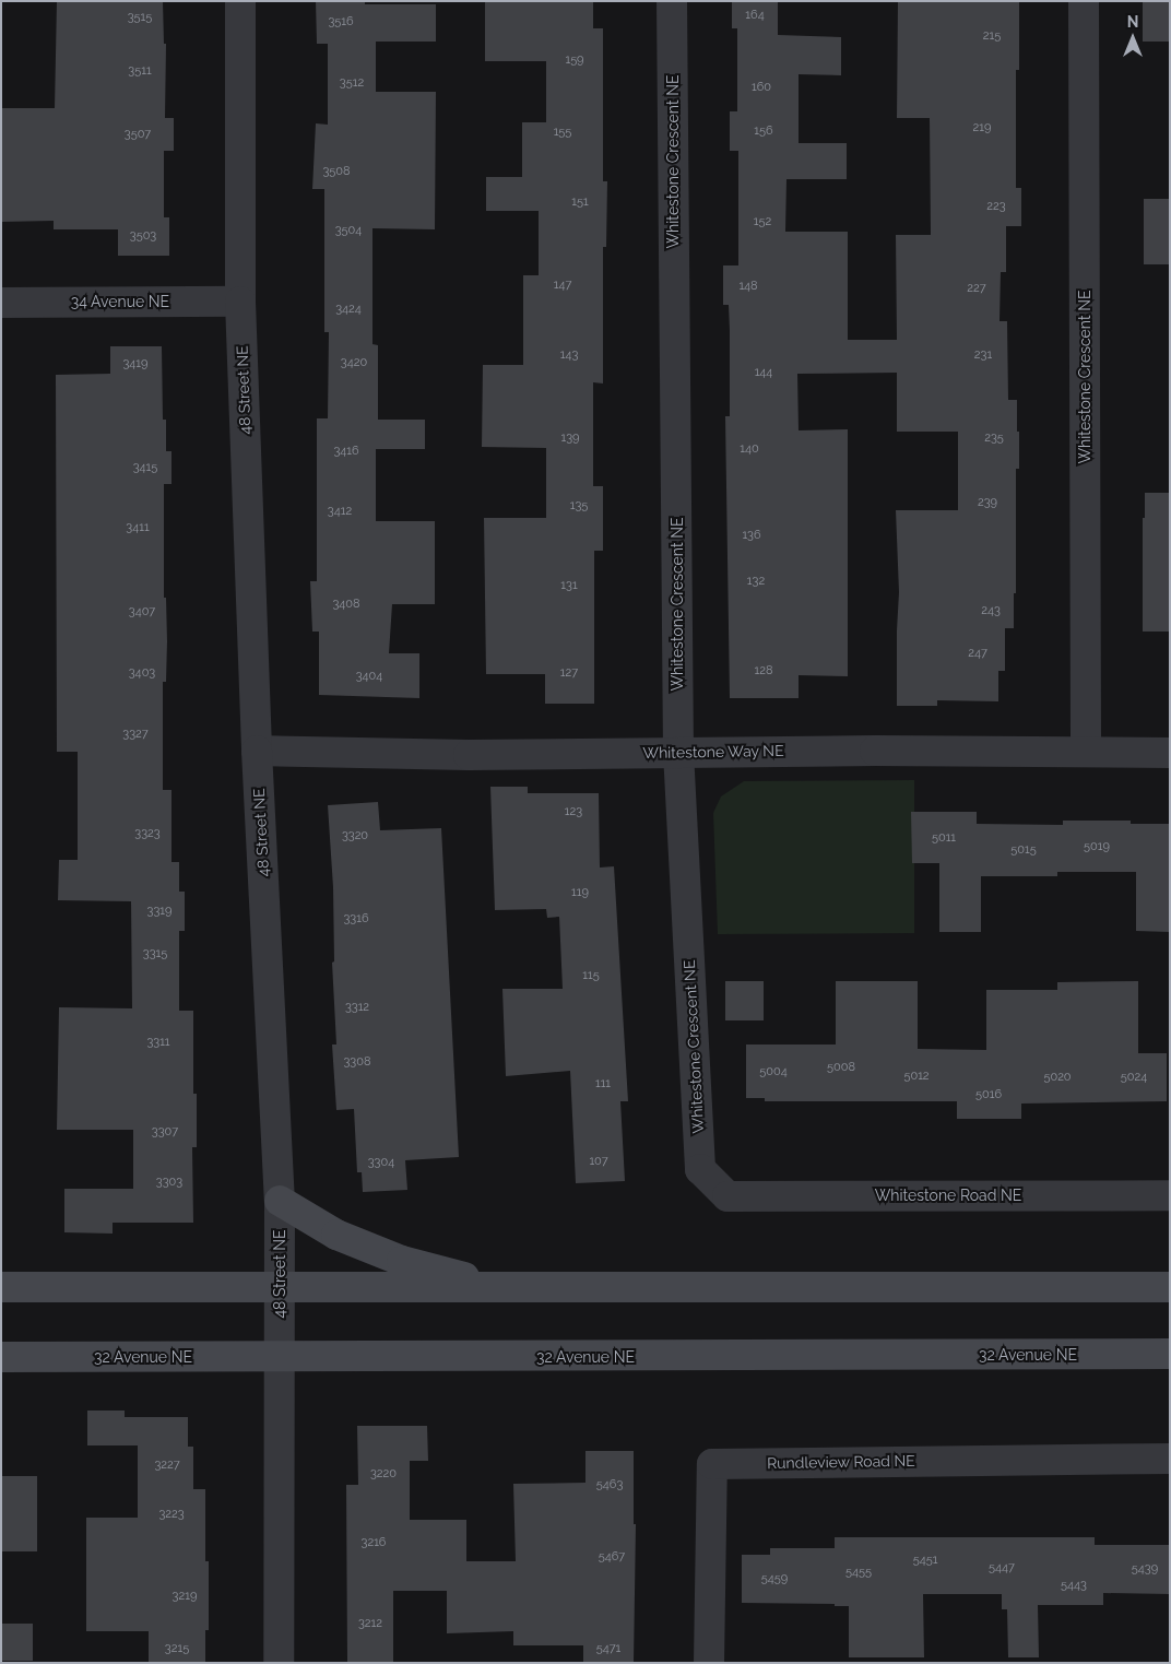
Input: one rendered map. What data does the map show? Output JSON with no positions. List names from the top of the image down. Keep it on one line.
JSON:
{"streets":{"main road":["32 Avenue NE"],"street":["Whitestone Crescent NE","34 Avenue NE","48 Street NE","Whitestone Way NE","Whitestone Road NE","Rundleview Road NE"]},"crossings":[["Whitestone Crescent NE","Whitestone Way NE"],["Whitestone Crescent NE","Whitestone Road NE"],["34 Avenue NE","48 Street NE"],["48 Street NE","Whitestone Way NE"],["48 Street NE","32 Avenue NE"]],"house_numbers":["164","3515","3516","215","159","3511","3512","160","219","156","155","3507","3508","151","223","152","3504","3503","147","148","227","3424","143","231","3420","3419","144","139","235","140","3416","3415","239","135","3412","3411","136","132","131","3408","243","3407","247","128","3403","127","3404","3327","123","3323","3320","5011","5019","5015","119","3319","3316","3315","115","3312","3311","3308","5008","5004","5012","5020","5024","111","5016","3307","107","3304","3303","3227","3220","5463","3223","3216","5467","5451","5447","5439","5455","5459","5443","3219","3212","3215","5471"],"north":"top"}
